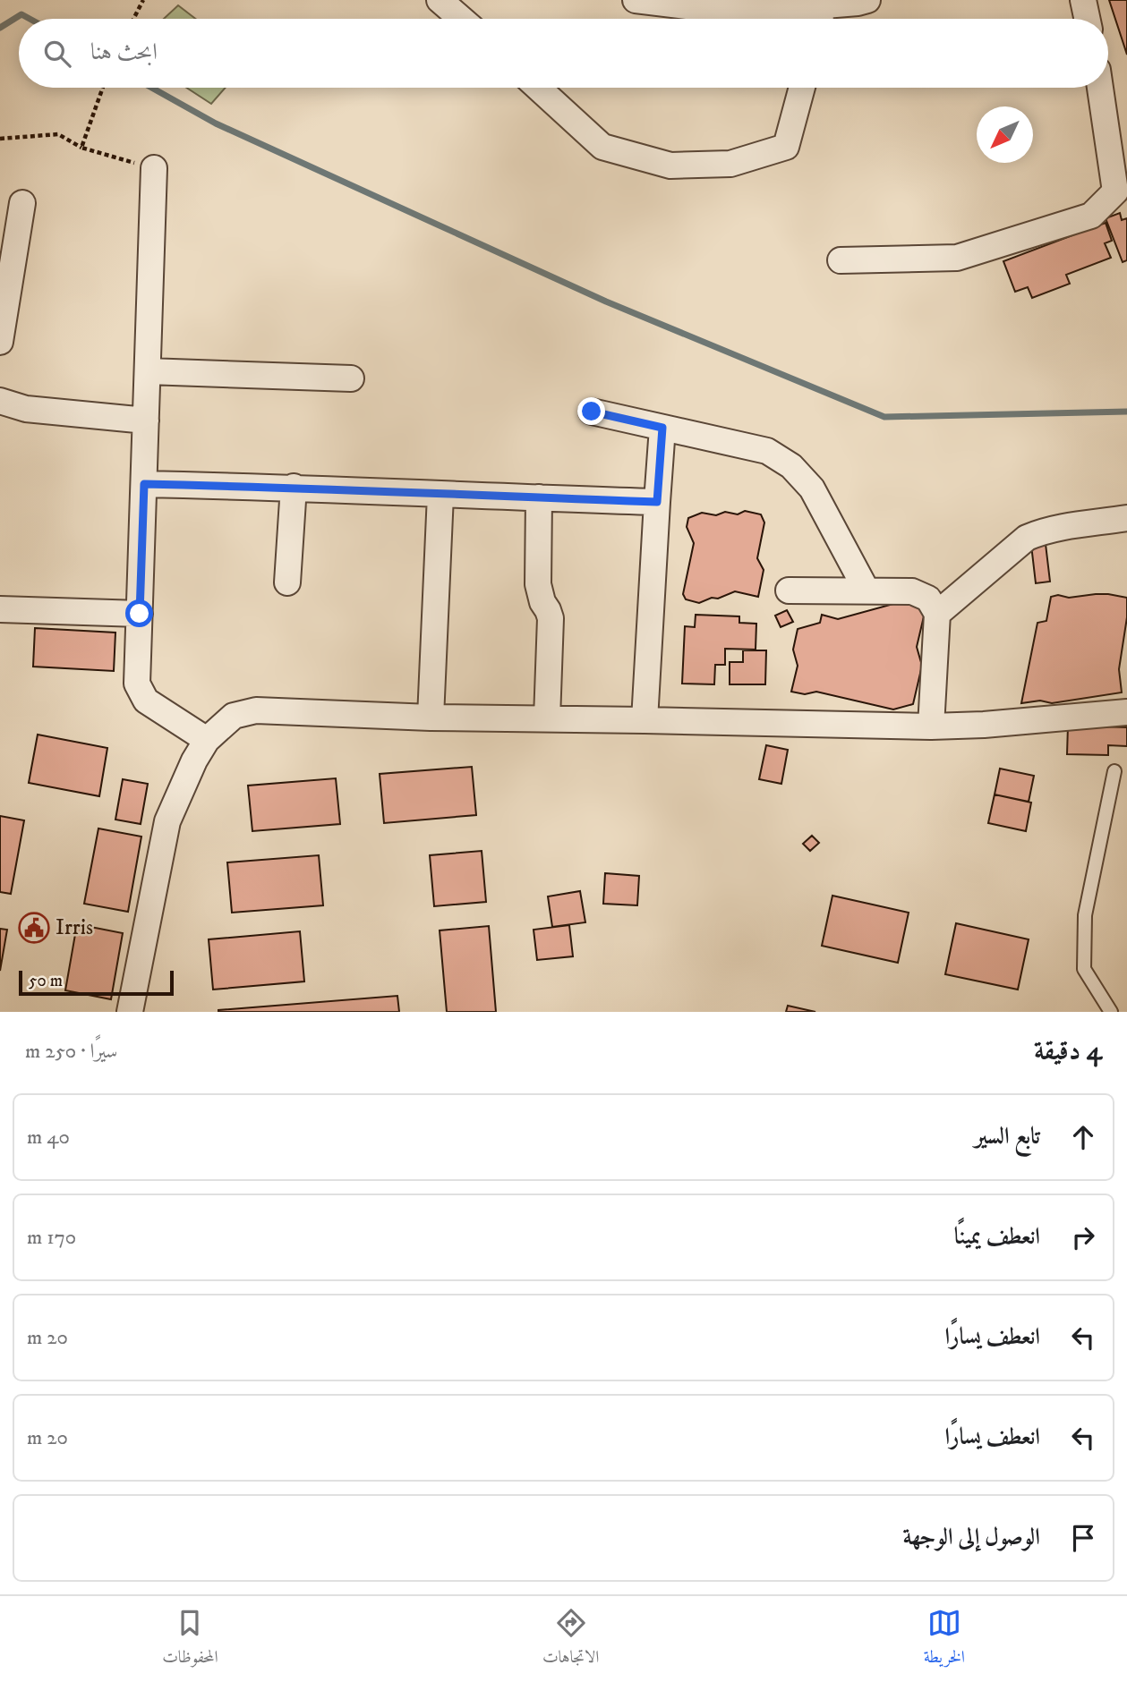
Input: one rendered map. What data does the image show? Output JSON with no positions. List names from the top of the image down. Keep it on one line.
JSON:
{"places":{"public building":["Irris"]},"scale_bar":"50 m","north":"bottom left","page":{"search":"ابحث هنا","scale":"50 m","heading":["4 دقيقة","سيرًا · 250 m"],"list":[["تابع السير","40 m"],["انعطف يمينًا","170 m"],["انعطف يسارًا","20 m"],["انعطف يسارًا","20 m"],"الوصول إلى الوجهة"],"nav":["الخريطة","الاتجاهات","المحفوظات"]}}
